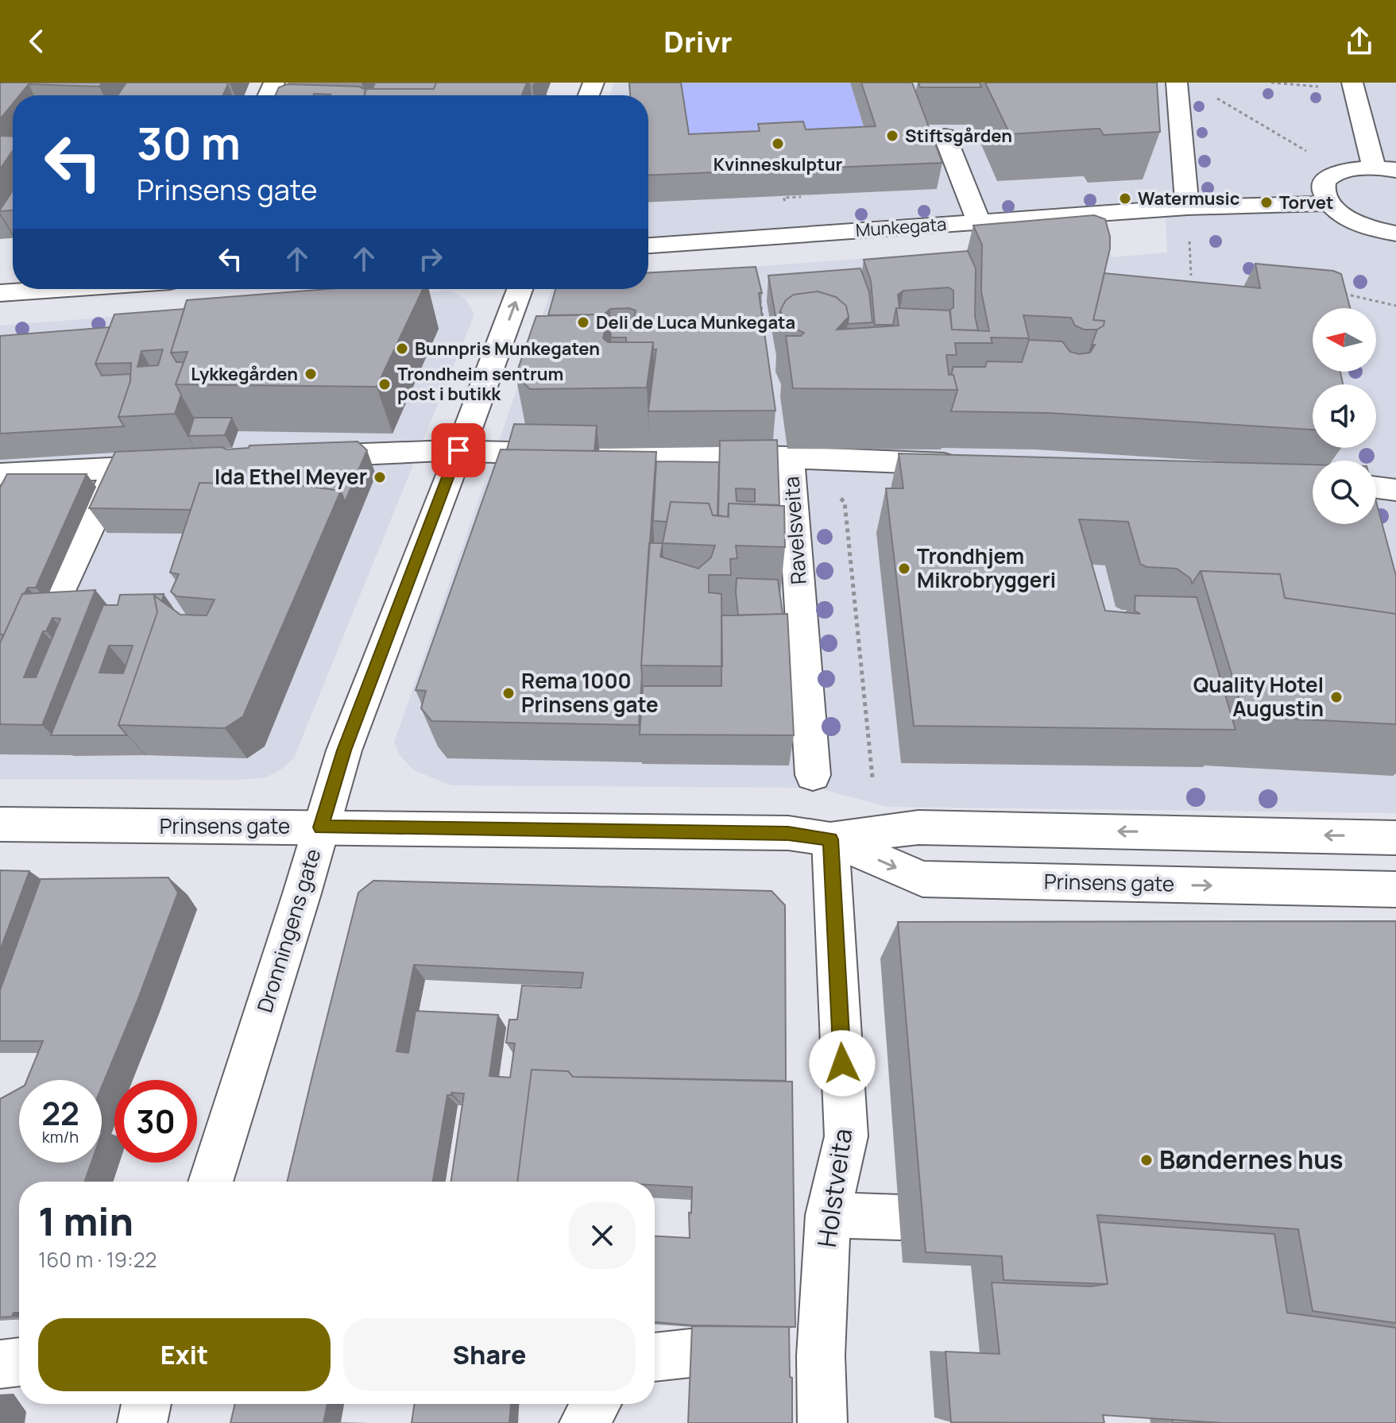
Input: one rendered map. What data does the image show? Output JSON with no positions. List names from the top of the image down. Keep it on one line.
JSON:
{"streets":{"street":["Munkegata","Ravelsveita","Prinsens gate","Dronningens gate","Holstveita"]},"crossings":[["Prinsens gate","Dronningens gate"],["Prinsens gate","Holstveita"]],"places":["Stiftsgården","Kvinneskulptur","Watermusic","Torvet","Deli de Luca Munkegata","Bunnpris Munkegaten","Lykkegården","Trondheim sentrum post i butikk","Ida Ethel Meyer","Trondhjem Mikrobryggeri","Rema 1000 Prinsens gate","Quality Hotel Augustin","Bøndernes hus"],"north":"left","page":{"header":"Drivr","turn":["30 m","Prinsens gate"],"speed":"22 km/h","limit":"30","heading":["1 min","160 m · 19:22"],"buttons":["Exit","Share"]}}
